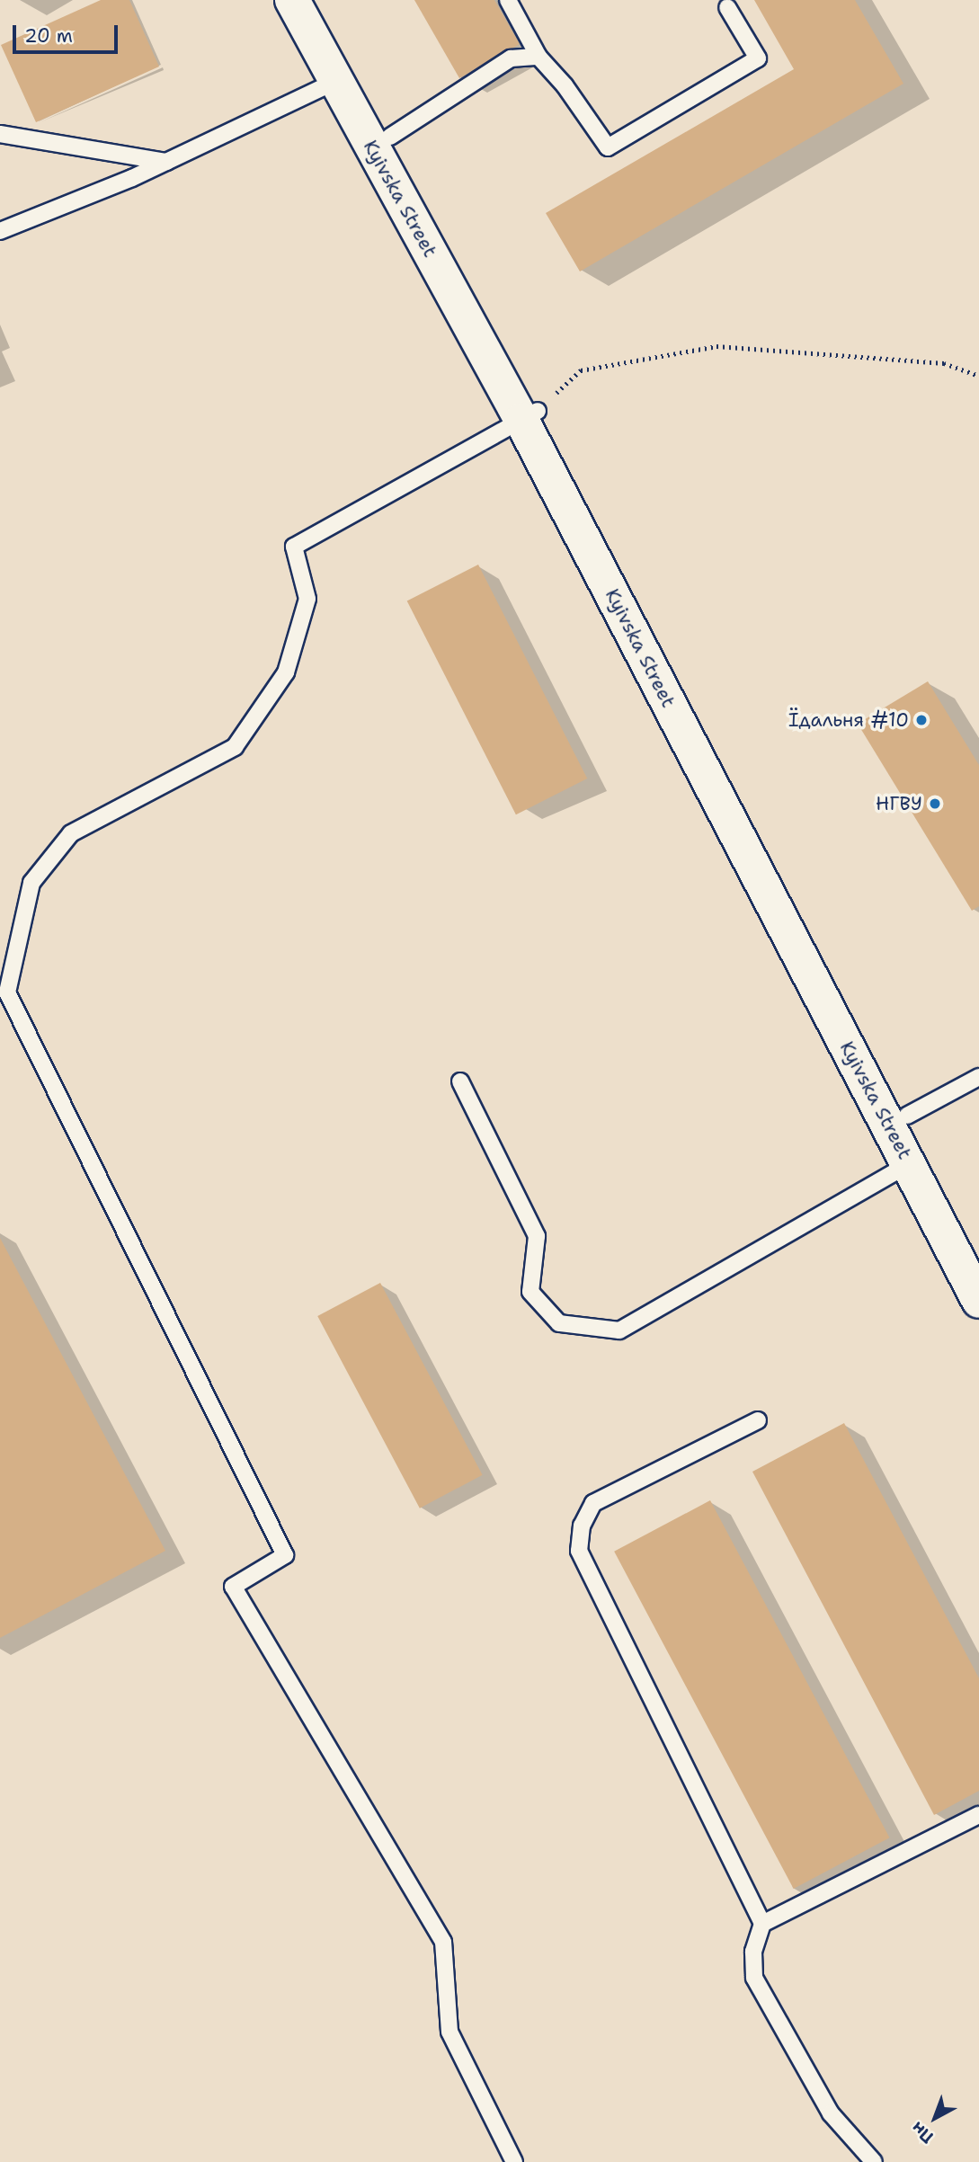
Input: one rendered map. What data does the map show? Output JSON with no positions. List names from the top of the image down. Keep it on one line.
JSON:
{"streets":{"main road":["Kyivska Street"]},"places":["Їдальня #10","НГВУ"],"scale_bar":"20 m","north":"bottom left"}
